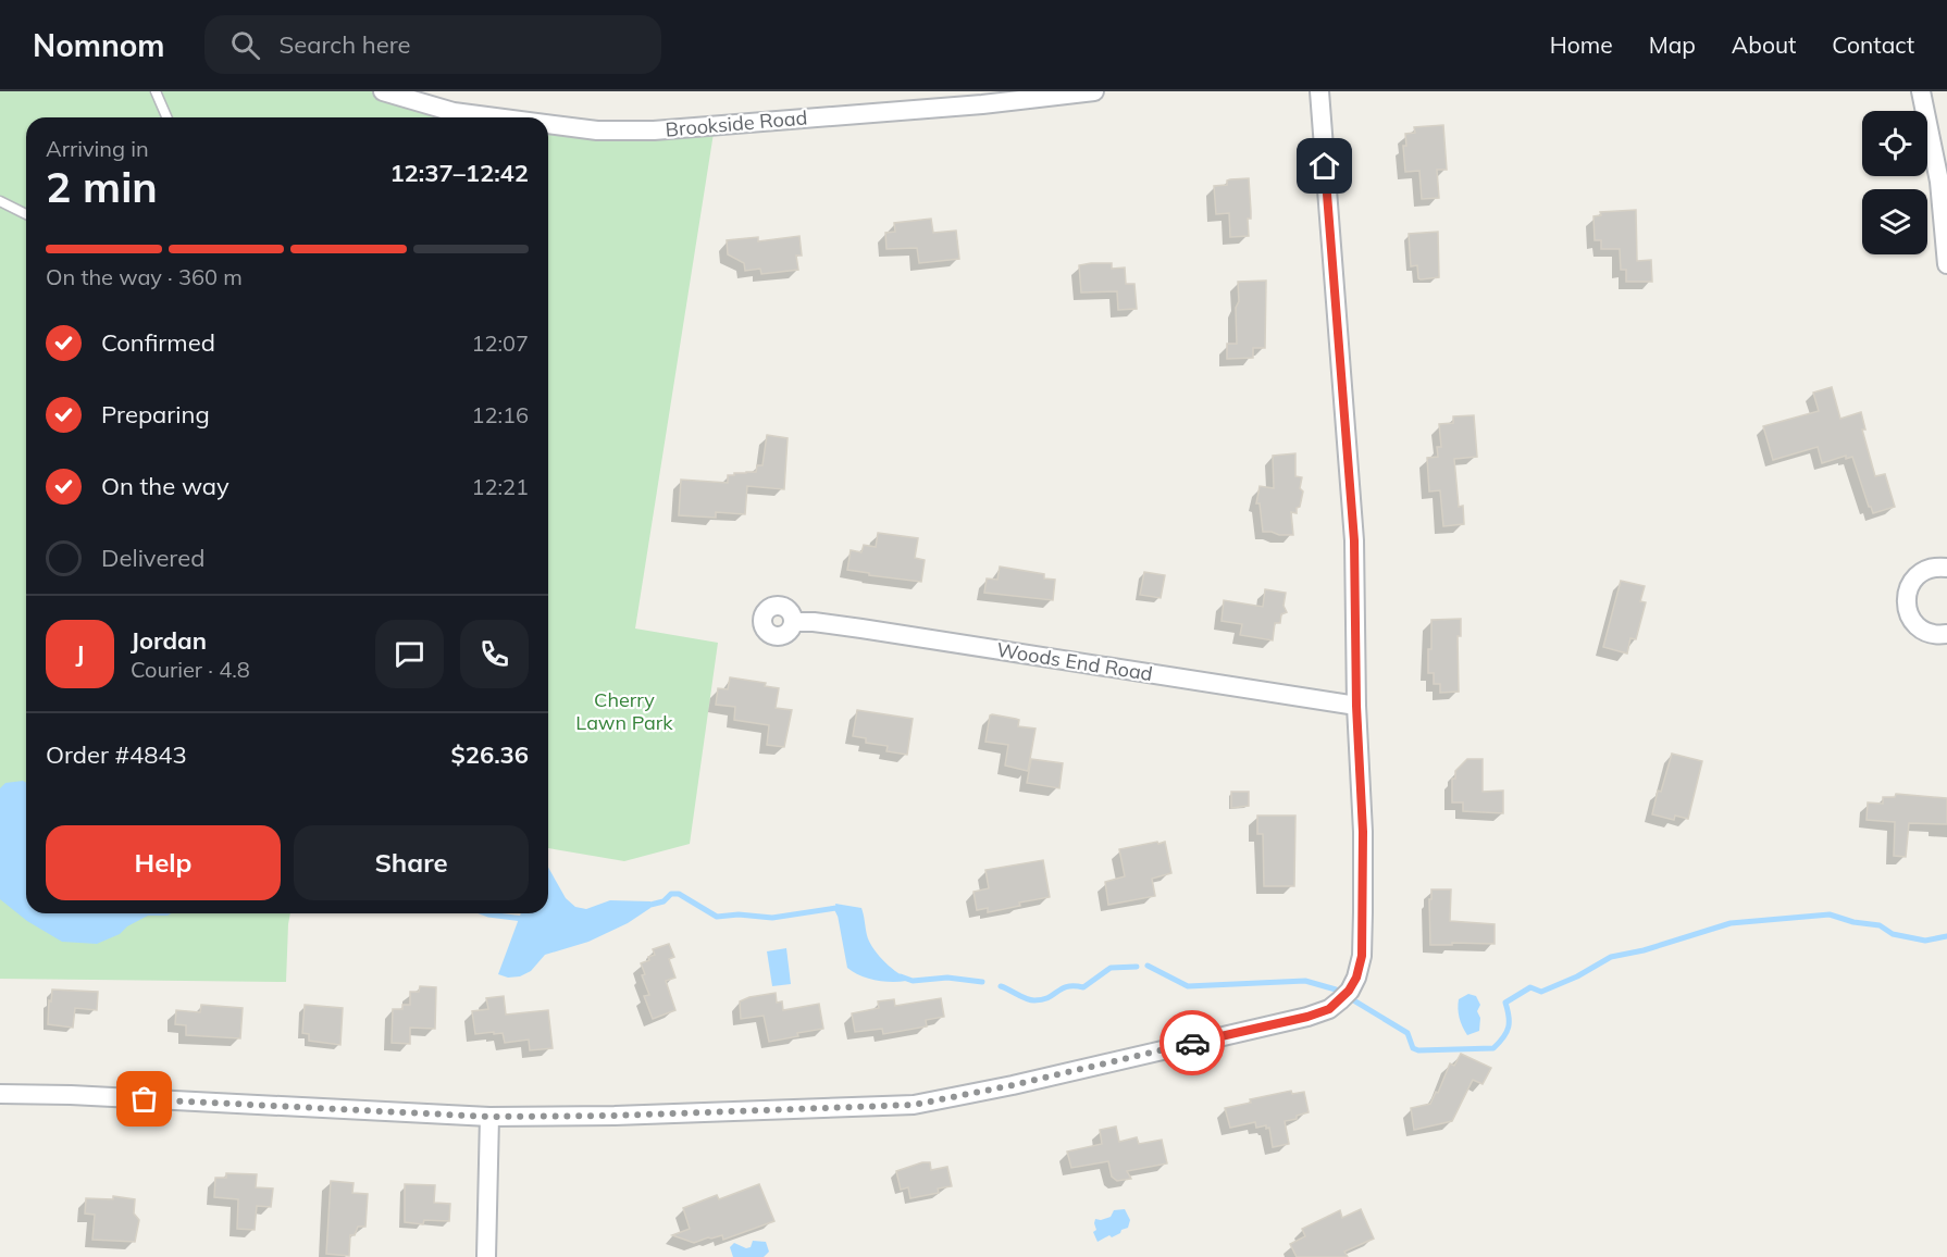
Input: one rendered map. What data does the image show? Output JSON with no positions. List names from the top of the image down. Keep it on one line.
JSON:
{"streets":{"street":["Brookside Road","Woods End Road"]},"parks":["Cherry Lawn Park"],"page":{"header":"Nomnom","search":"Search here","nav":["Home","Map","About","Contact"],"heading":["2 min","Arriving in","12:37–12:42"],"panel":["Jordan","Courier · 4.8","Order #4843","$26.36"],"bar":"On the way · 360 m","list":[["Confirmed","12:07"],["Preparing","12:16"],["On the way","12:21"],"Delivered"],"round":"J","buttons":["Help","Share"]}}
